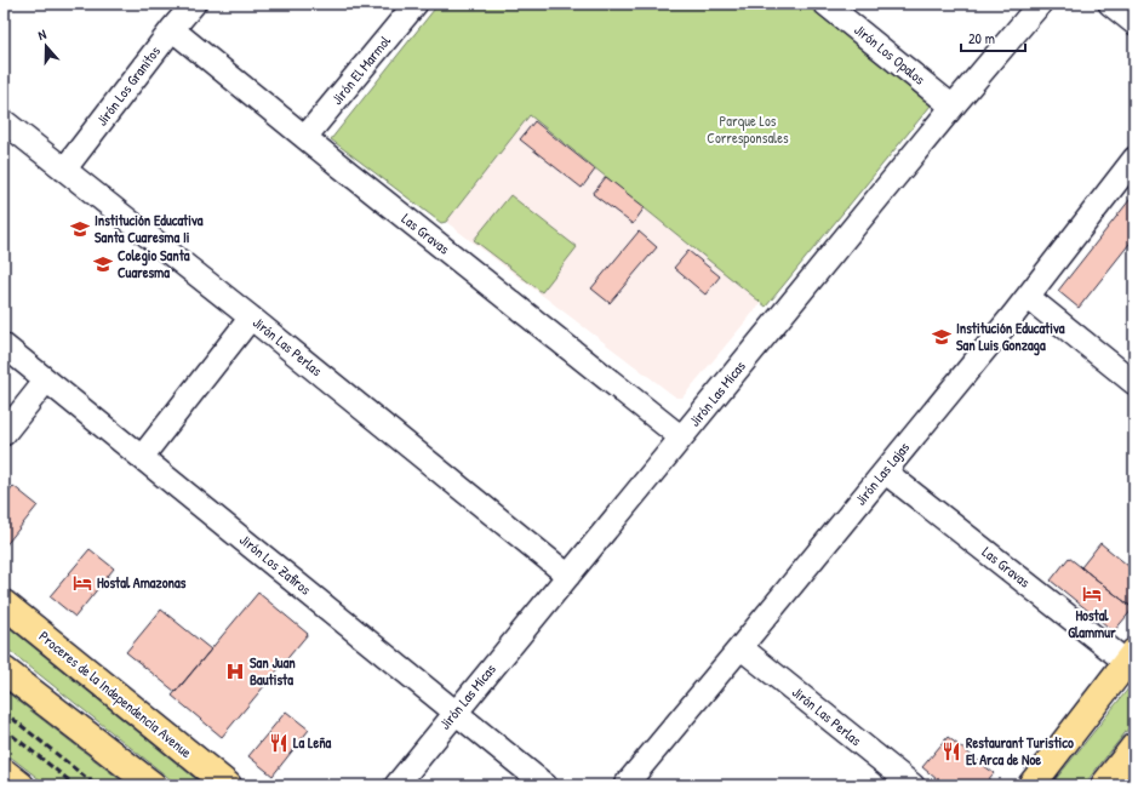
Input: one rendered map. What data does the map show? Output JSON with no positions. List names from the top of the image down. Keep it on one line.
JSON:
{"streets":{"main road":["Proceres de la Independencia Avenue"],"street":["Jirón Los Opalos","Jirón El Marmol","Jirón Los Granitos","Las Gravas","Jirón Las Perlas","Jirón Las Micas","Jirón Las Lajas","Jirón Los Zafiros"]},"crossings":[["Jirón Los Opalos","Jirón Las Micas"],["Jirón El Marmol","Las Gravas"],["Jirón Los Granitos","Las Gravas"],["Jirón Los Granitos","Jirón Las Perlas"],["Las Gravas","Jirón Las Micas"],["Las Gravas","Jirón Las Lajas"],["Jirón Las Perlas","Jirón Las Micas"],["Jirón Las Perlas","Jirón Las Lajas"],["Jirón Las Micas","Jirón Los Zafiros"]],"parks":["Parque Los Corresponsales"],"places":{"school or university":["Institución Educativa Santa Cuaresma Ii","Colegio Santa Cuaresma","Institución Educativa San Luis Gonzaga"],"hotel":["Hostal Amazonas","Hostal Glammur"],"hospital":["San Juan Bautista"],"restaurant":["La Leña","Restaurant Turistico El Arca de Noe"]},"scale_bar":"20 m","north":"top"}
